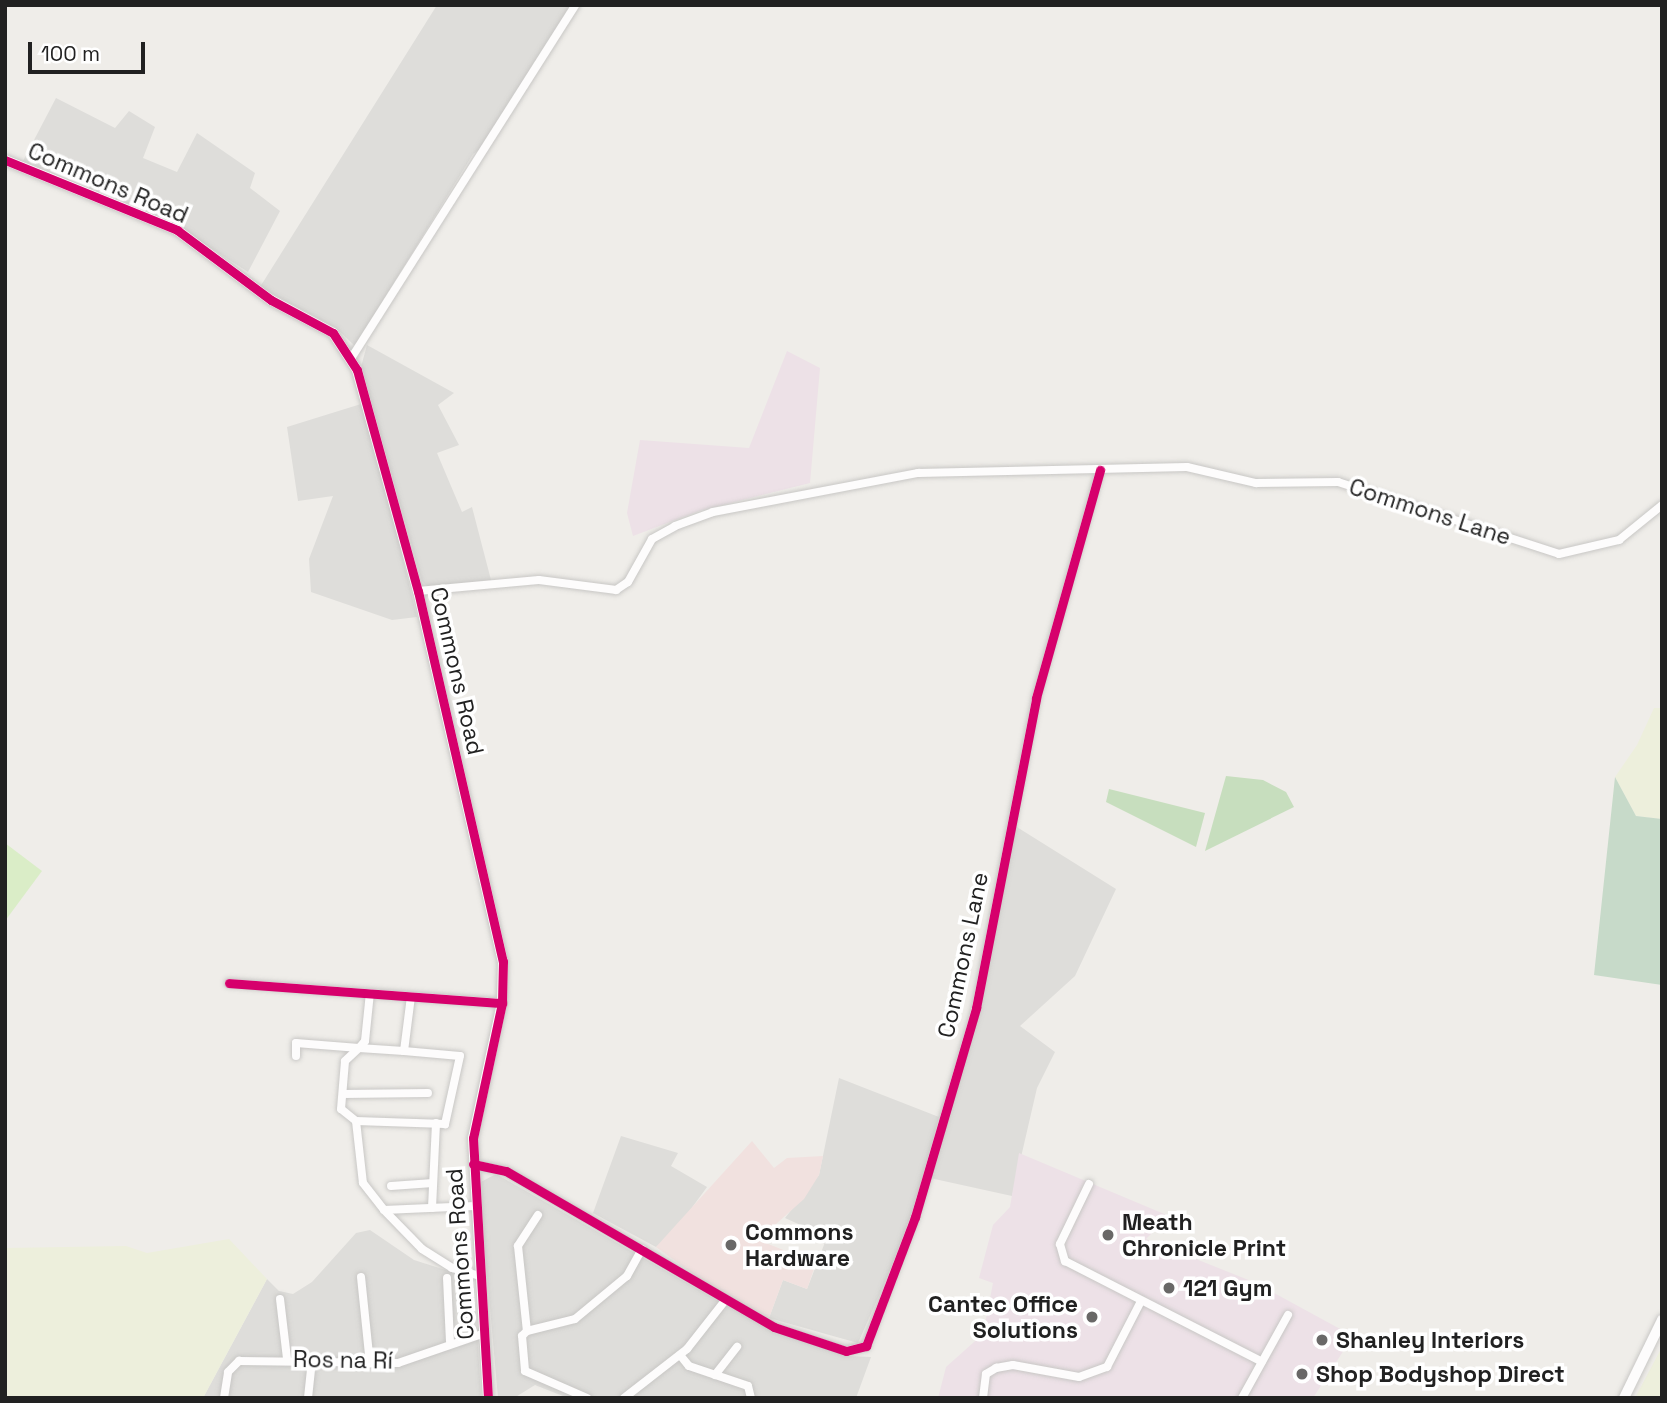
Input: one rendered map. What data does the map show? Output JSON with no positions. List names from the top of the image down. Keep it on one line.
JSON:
{"streets":{"street":["Commons Road","Commons Lane","Ros na Rí"]},"crossings":[["Commons Road","Commons Lane"],["Commons Road","Ros na Rí"]],"places":["Meath Chronicle Print","Commons Hardware","121 Gym","Cantec Office Solutions","Shanley Interiors","Shop Bodyshop Direct"],"scale_bar":"100 m"}
